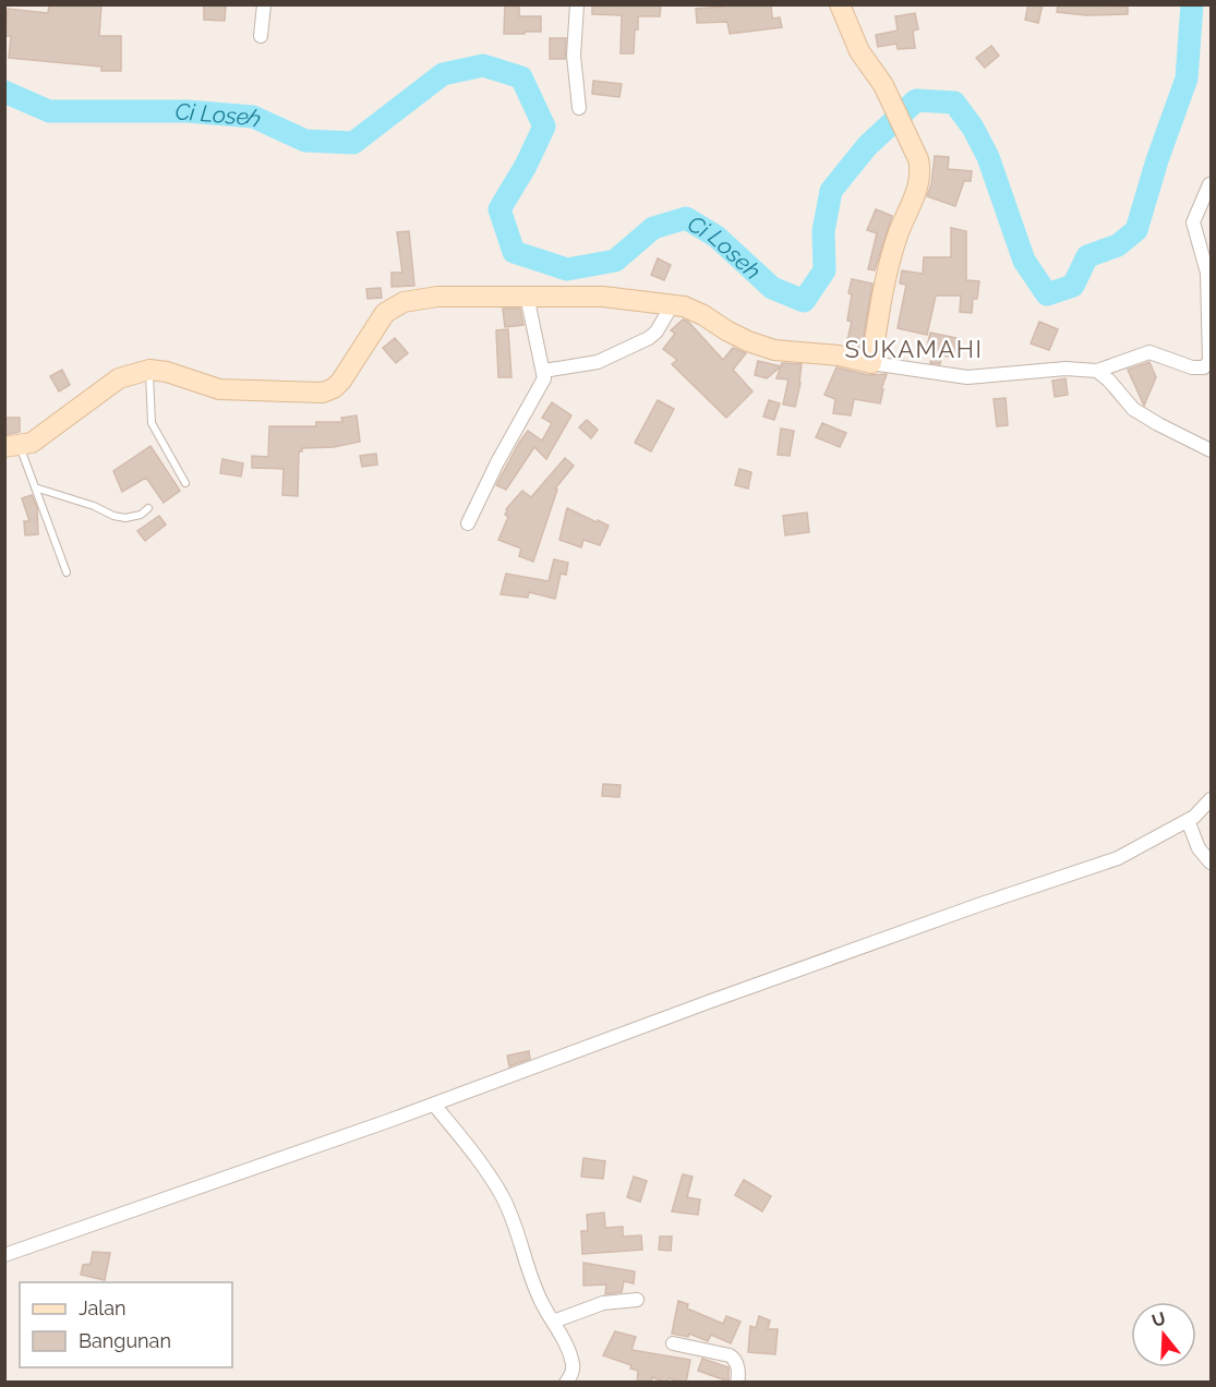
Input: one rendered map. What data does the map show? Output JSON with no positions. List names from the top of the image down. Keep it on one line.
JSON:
{"districts":["SUKAMAHI"],"water":["Ci Loseh"],"legend":["Jalan","Bangunan"],"north":"top"}
